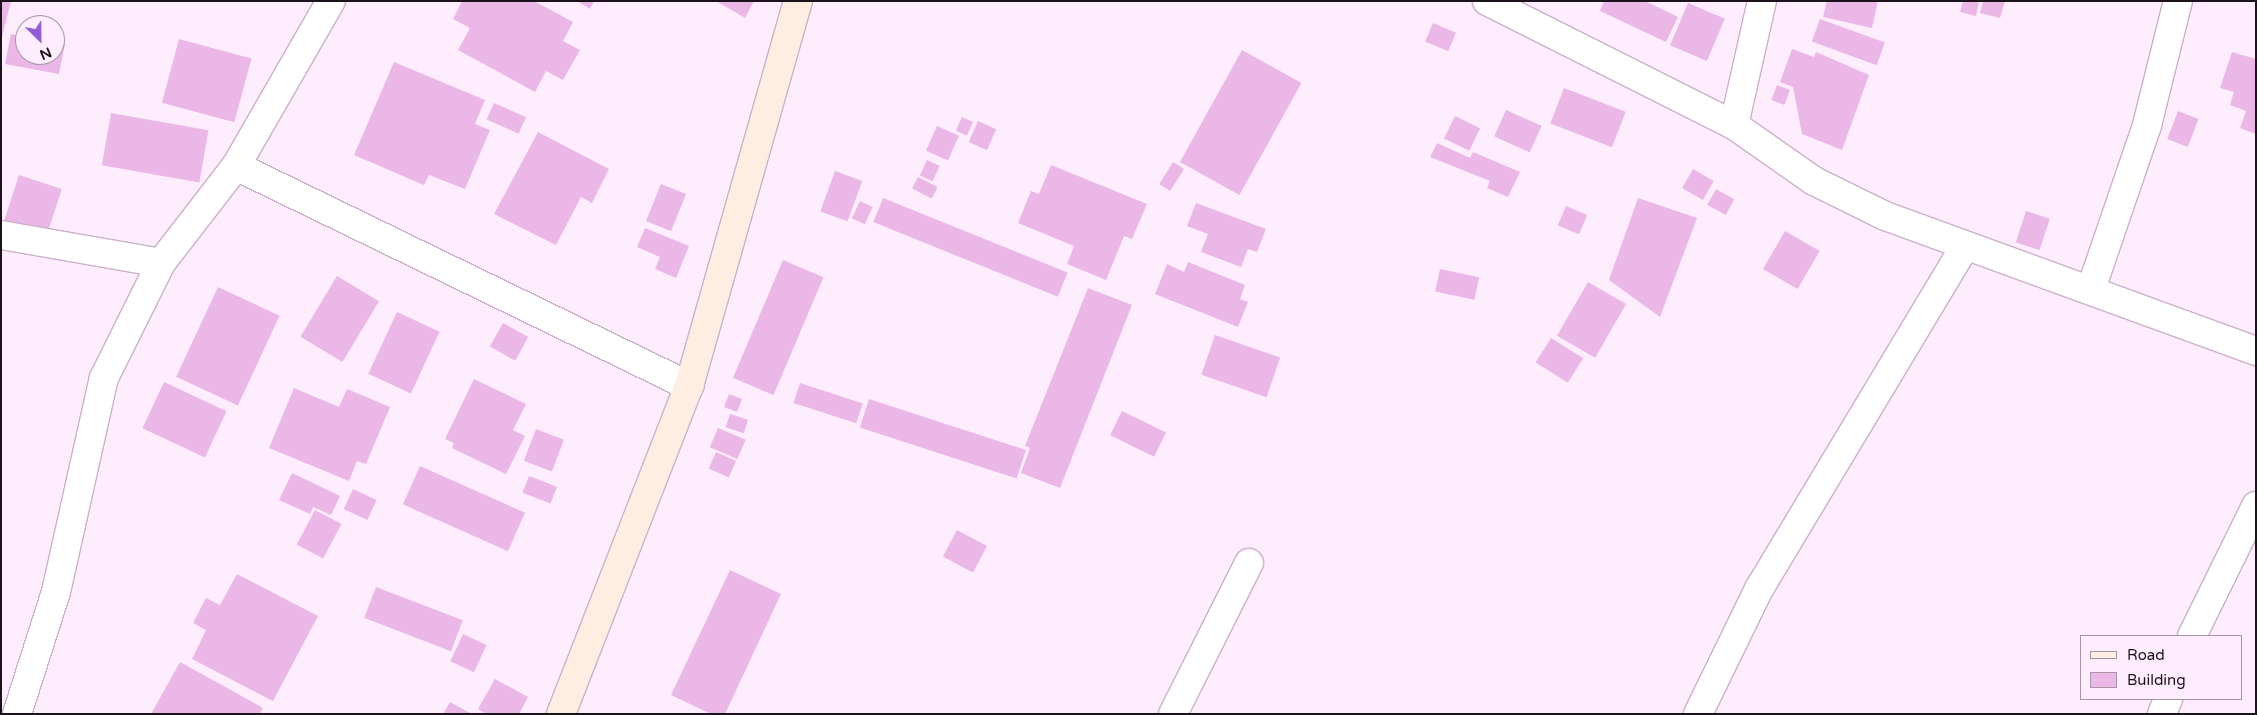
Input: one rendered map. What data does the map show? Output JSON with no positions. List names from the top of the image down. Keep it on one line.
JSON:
{"legend":["Road","Building"],"north":"bottom right"}
